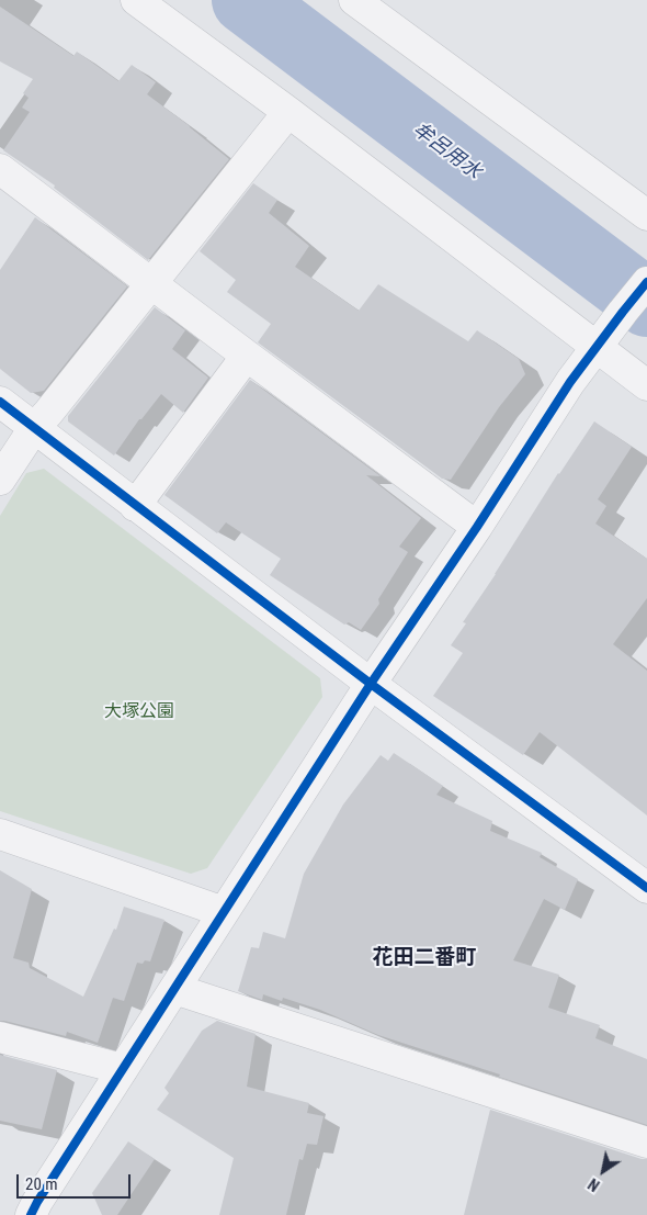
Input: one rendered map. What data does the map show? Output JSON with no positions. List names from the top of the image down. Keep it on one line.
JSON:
{"districts":["花田二番町"],"water":["牟呂用水"],"parks":["大塚公園"],"scale_bar":"20 m","north":"bottom left"}
